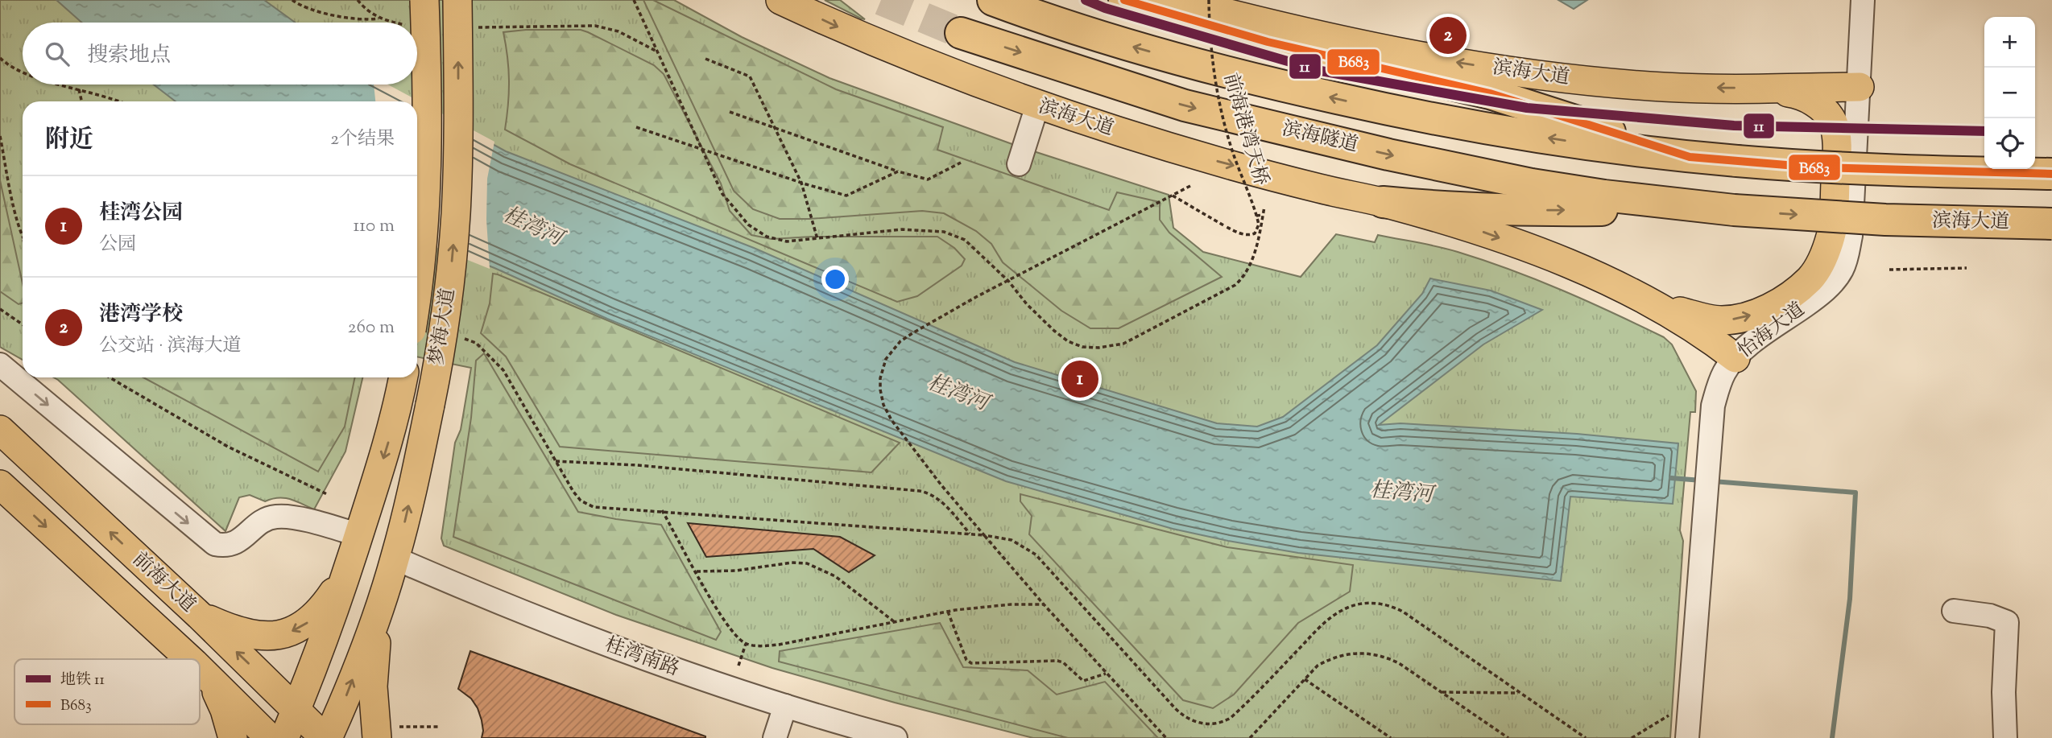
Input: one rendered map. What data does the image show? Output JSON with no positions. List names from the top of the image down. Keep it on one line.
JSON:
{"streets":{"highway":["滨海大道","滨海隧道"],"main road":["梦海大道","前海大道"],"street":["怡海大道","桂湾南路"],"path":["前海港湾天桥"]},"crossings":[["滨海大道","前海港湾天桥"],["滨海大道","滨海隧道"],["滨海大道","怡海大道"],["梦海大道","前海大道"],["梦海大道","桂湾南路"]],"water":["桂湾河"],"lines":["metro line 11","transit line B683"],"legend":["地铁 11","B683"],"page":{"pins":["2","1"],"map_buttons":["+","−"],"search":"搜索地点","heading":["附近","2个结果"],"list":[{"mark":"1","name":"桂湾公园","note":"公园","value":"110 m"},{"mark":"2","name":"港湾学校","note":"公交站 · 滨海大道","value":"260 m"}]}}
